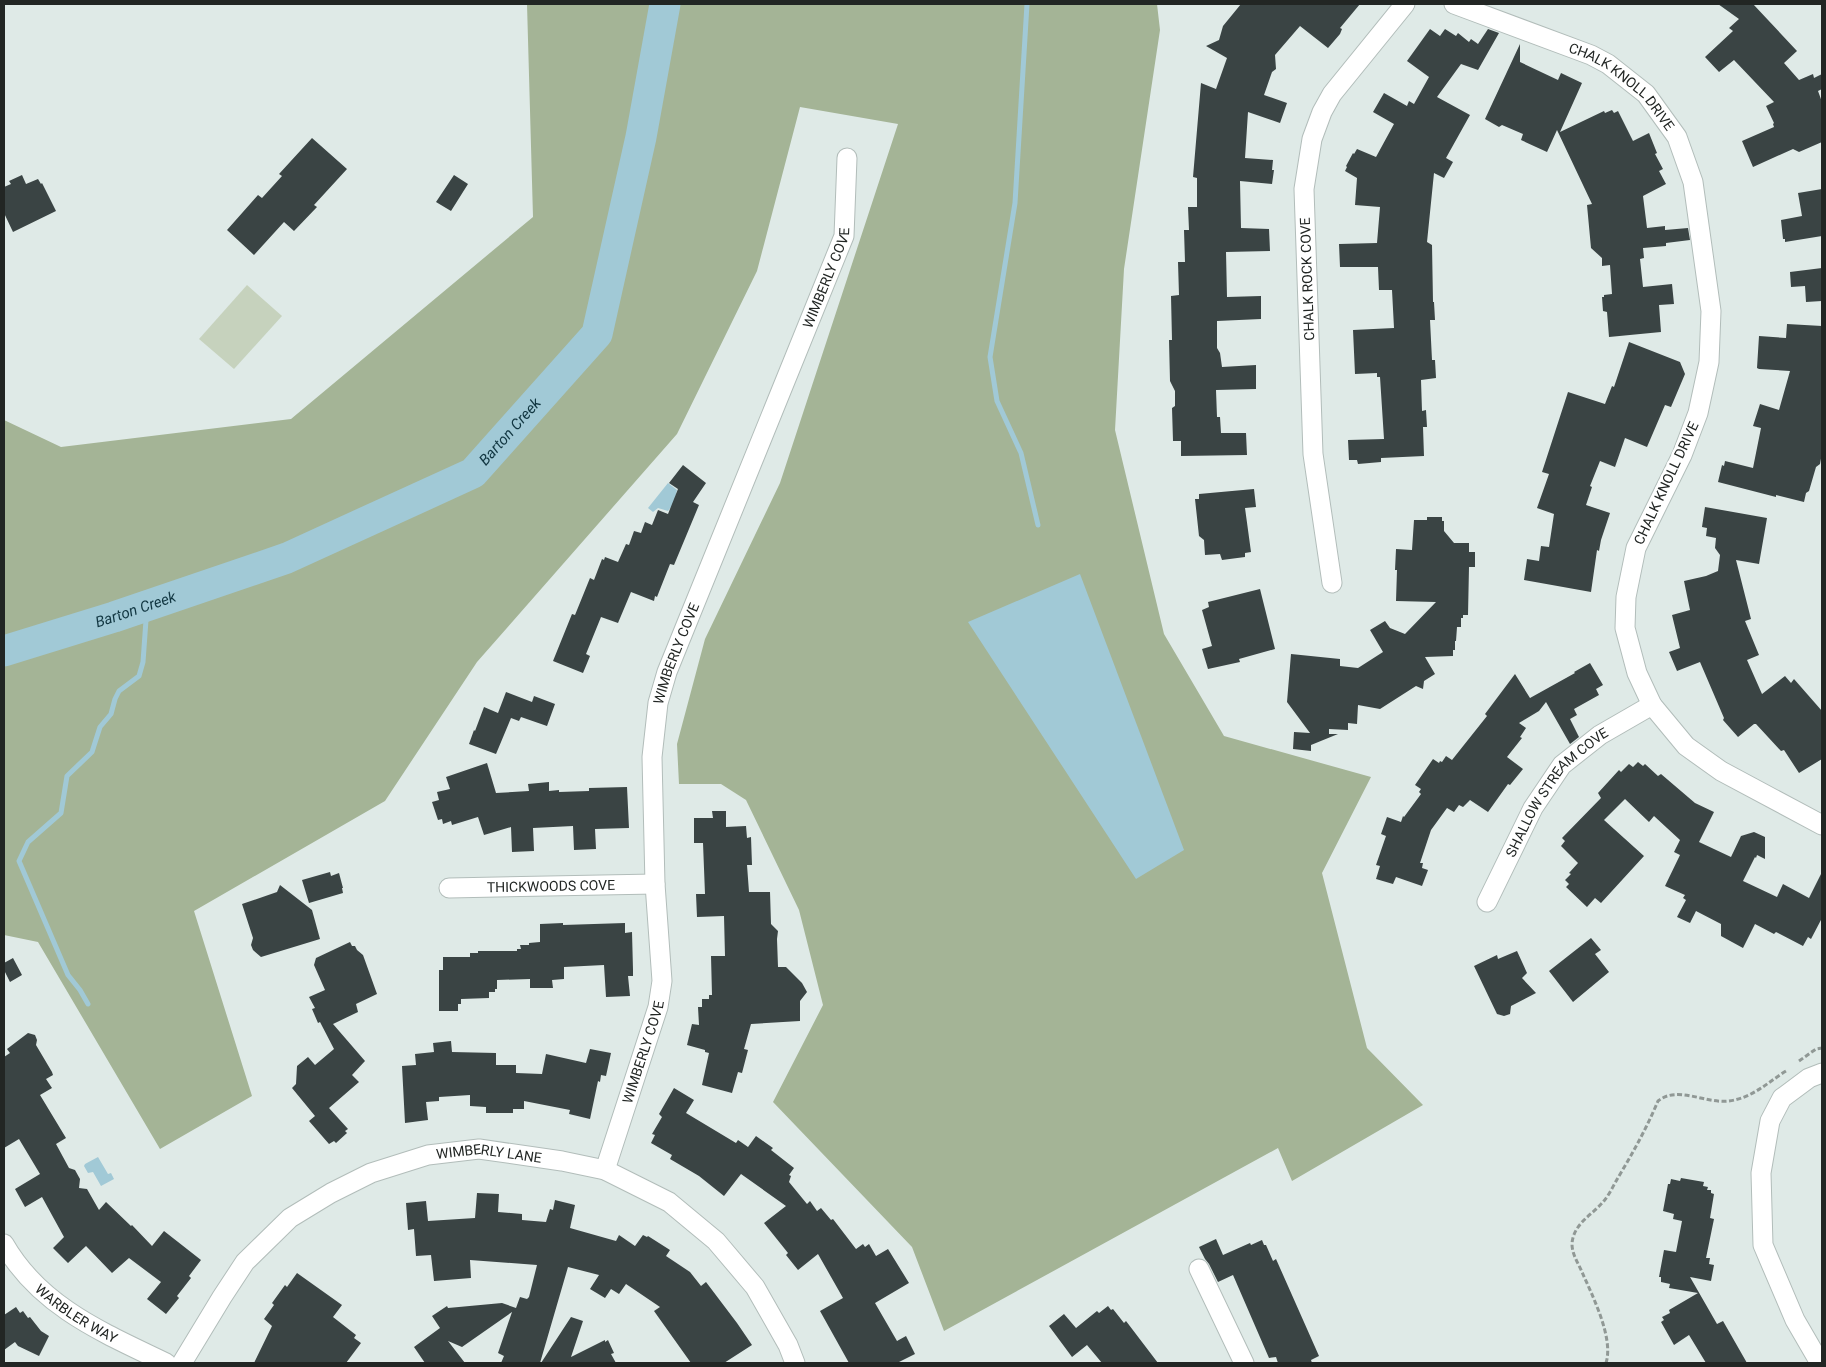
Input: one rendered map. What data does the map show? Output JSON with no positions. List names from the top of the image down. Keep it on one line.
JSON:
{"streets":{"street":["CHALK KNOLL DRIVE","WIMBERLY COVE","CHALK ROCK COVE","SHALLOW STREAM COVE","THICKWOODS COVE","WIMBERLY LANE","WARBLER WAY"]},"crossings":[["CHALK KNOLL DRIVE","SHALLOW STREAM COVE"],["WIMBERLY COVE","THICKWOODS COVE"],["WIMBERLY COVE","WIMBERLY LANE"]],"water":["Barton Creek"]}
